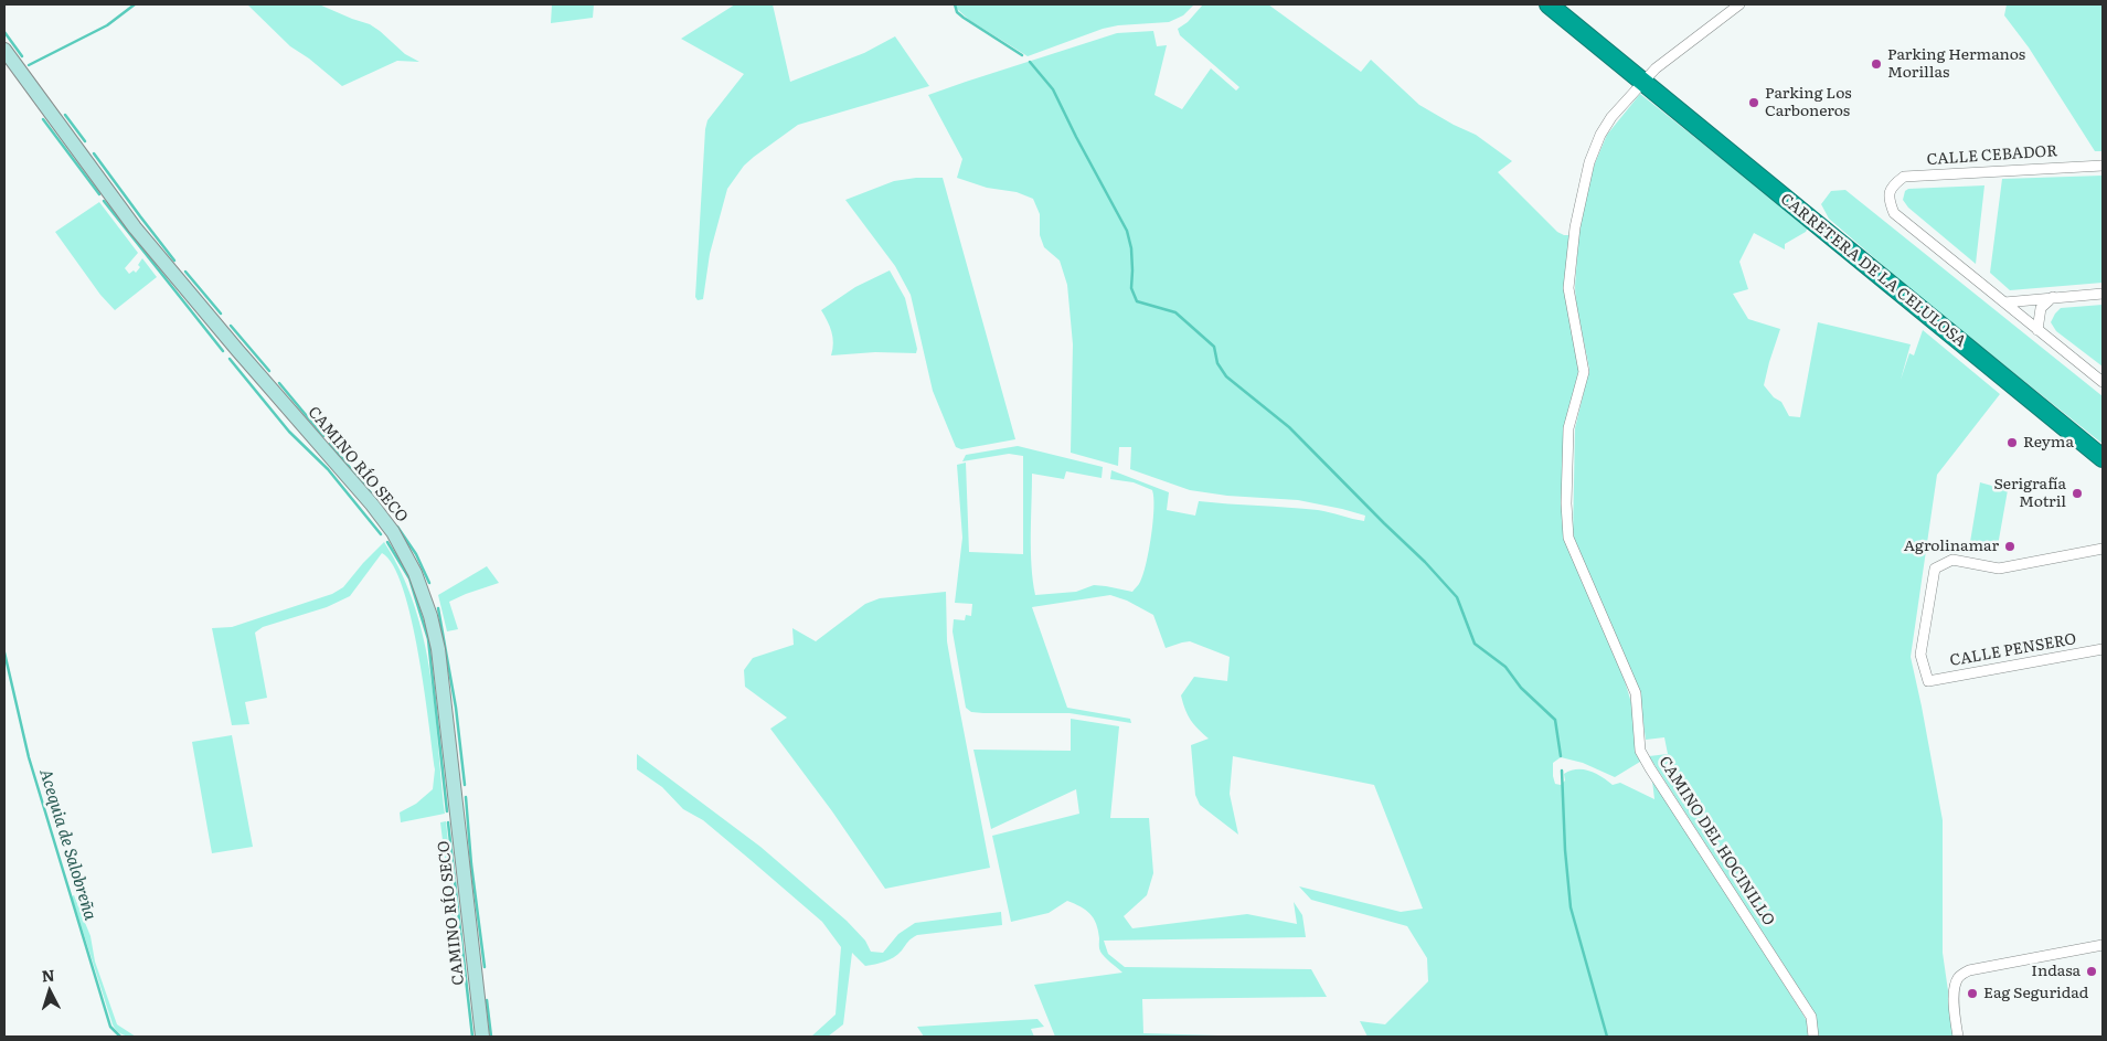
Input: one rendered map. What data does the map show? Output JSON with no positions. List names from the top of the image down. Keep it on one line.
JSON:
{"streets":{"highway":["CARRETERA DE LA CELULOSA"],"street":["CALLE CEBADOR","CAMINO RÍO SECO","CALLE PENSERO","CAMINO DEL HOCINILLO"]},"crossings":[["CARRETERA DE LA CELULOSA","CAMINO DEL HOCINILLO"]],"water":["Acequia de Salobreña"],"places":["Parking Hermanos Morillas","Parking Los Carboneros","Reyma","Serigrafía Motril","Agrolinamar","Indasa","Eag Seguridad"],"north":"top"}
